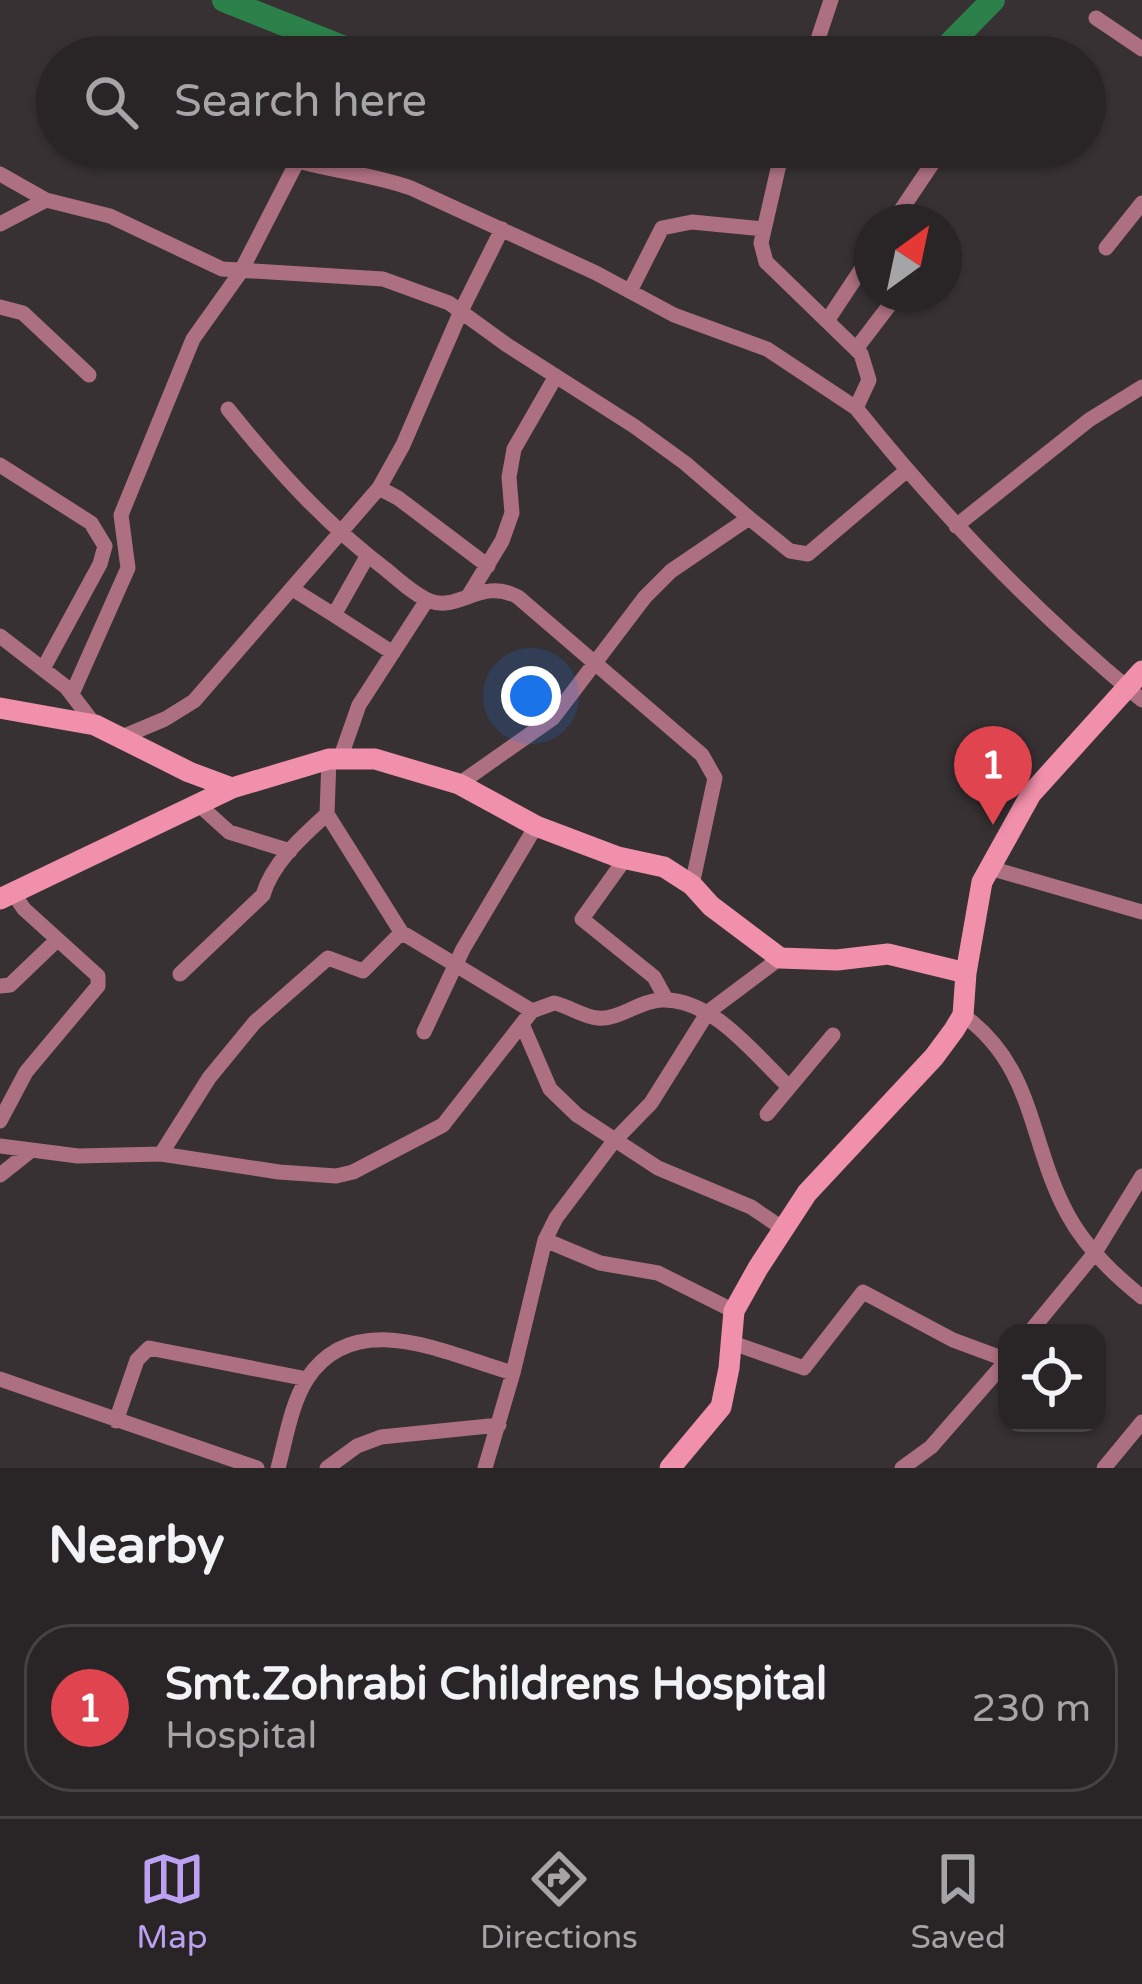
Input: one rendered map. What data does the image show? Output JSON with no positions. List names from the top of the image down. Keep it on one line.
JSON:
{"north":"top right","page":{"search":"Search here","pins":"1","heading":"Nearby","list":[{"mark":"1","name":"Smt.Zohrabi Childrens Hospital","note":"Hospital","value":"230 m"}],"nav":["Map","Directions","Saved"]}}
